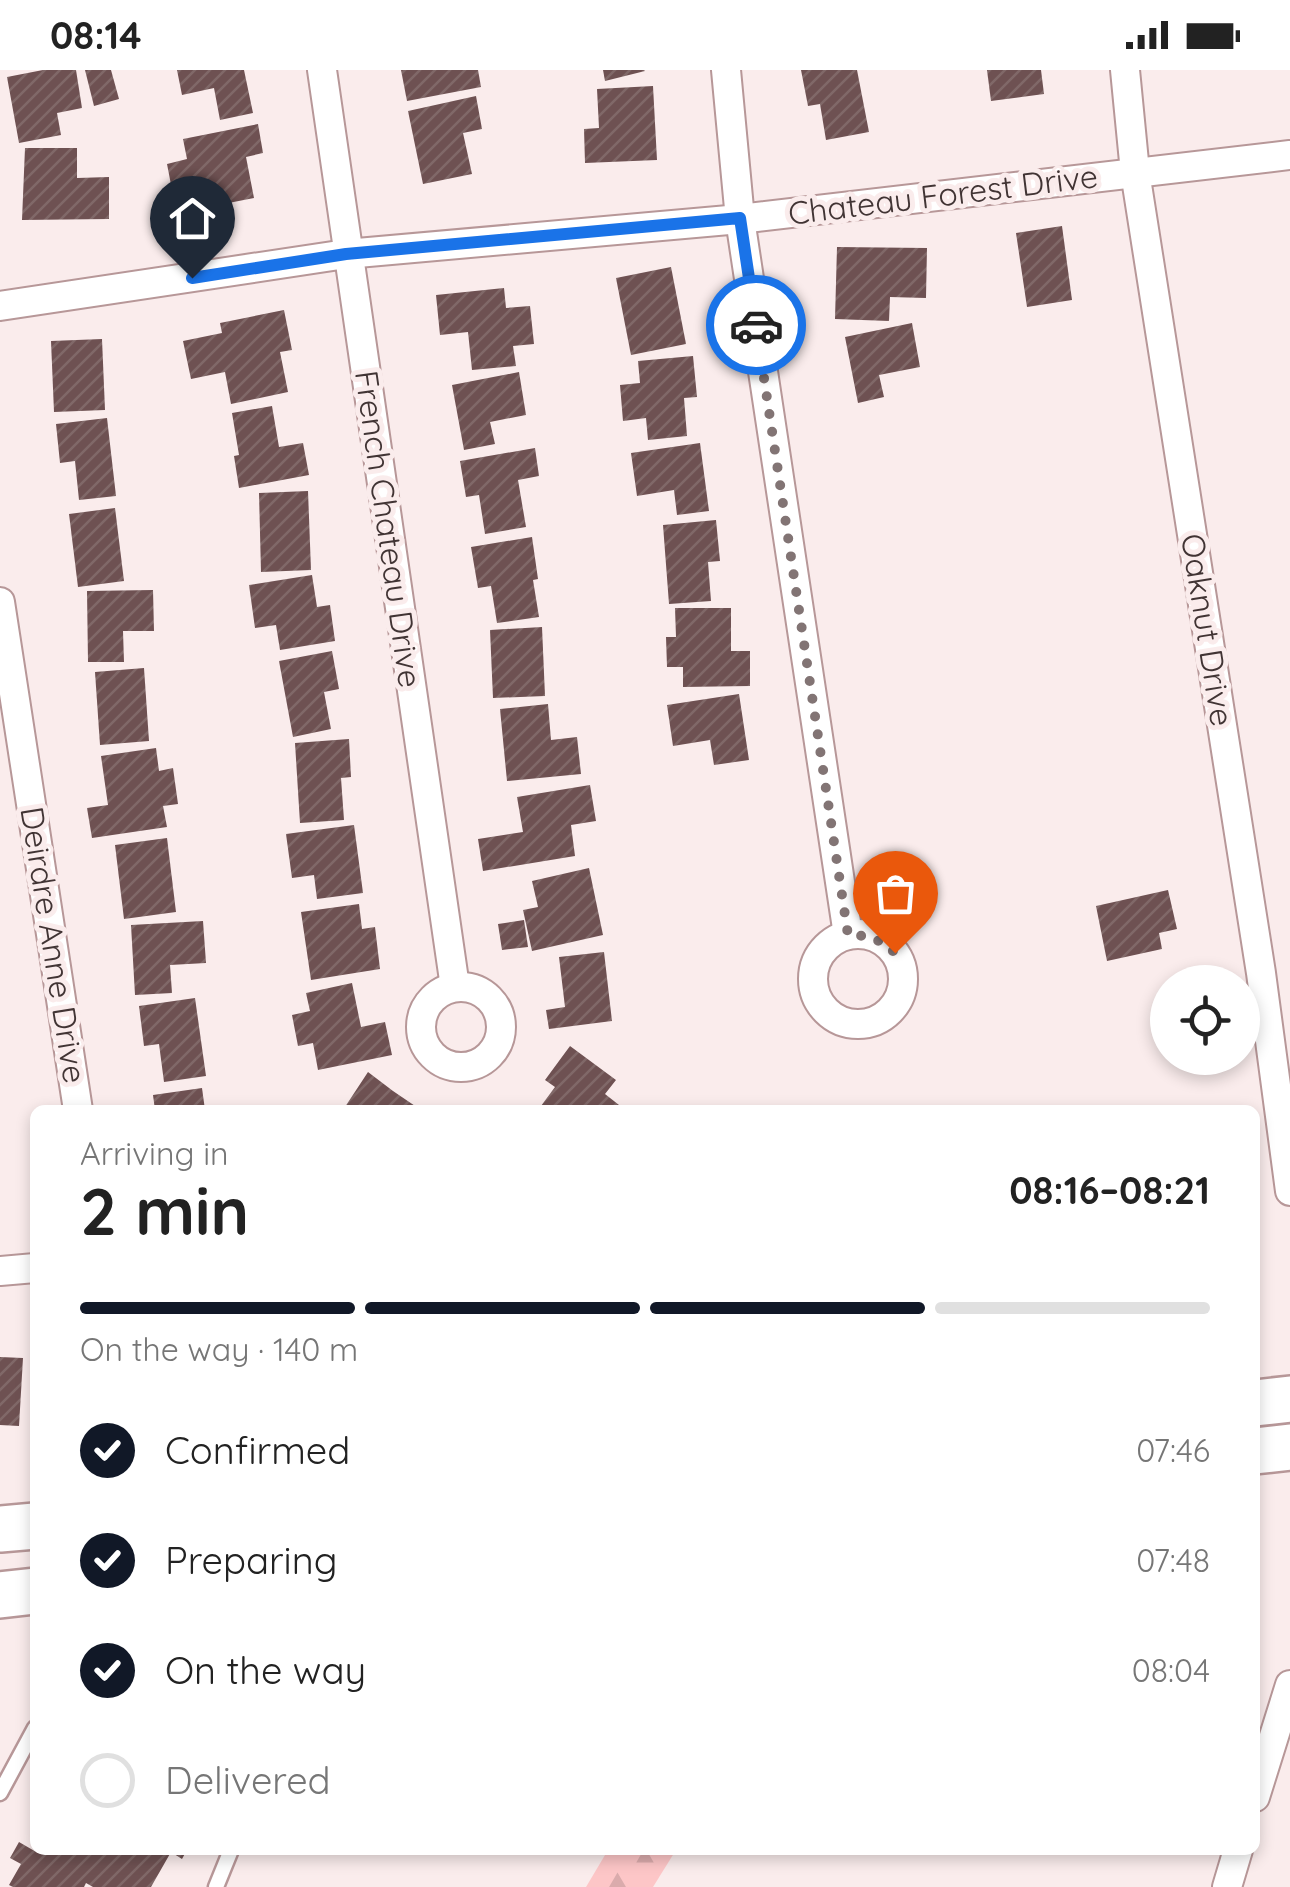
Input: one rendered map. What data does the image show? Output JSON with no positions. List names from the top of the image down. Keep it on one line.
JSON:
{"streets":{"street":["Chateau Forest Drive","French Chateau Drive","Oaknut Drive","Deirdre Anne Drive"]},"crossings":[["Chateau Forest Drive","French Chateau Drive"],["Chateau Forest Drive","Oaknut Drive"]],"page":{"status":"08:14","heading":["2 min","Arriving in","08:16–08:21"],"bar":"On the way · 140 m","list":[["Confirmed","07:46"],["Preparing","07:48"],["On the way","08:04"],"Delivered"]}}
